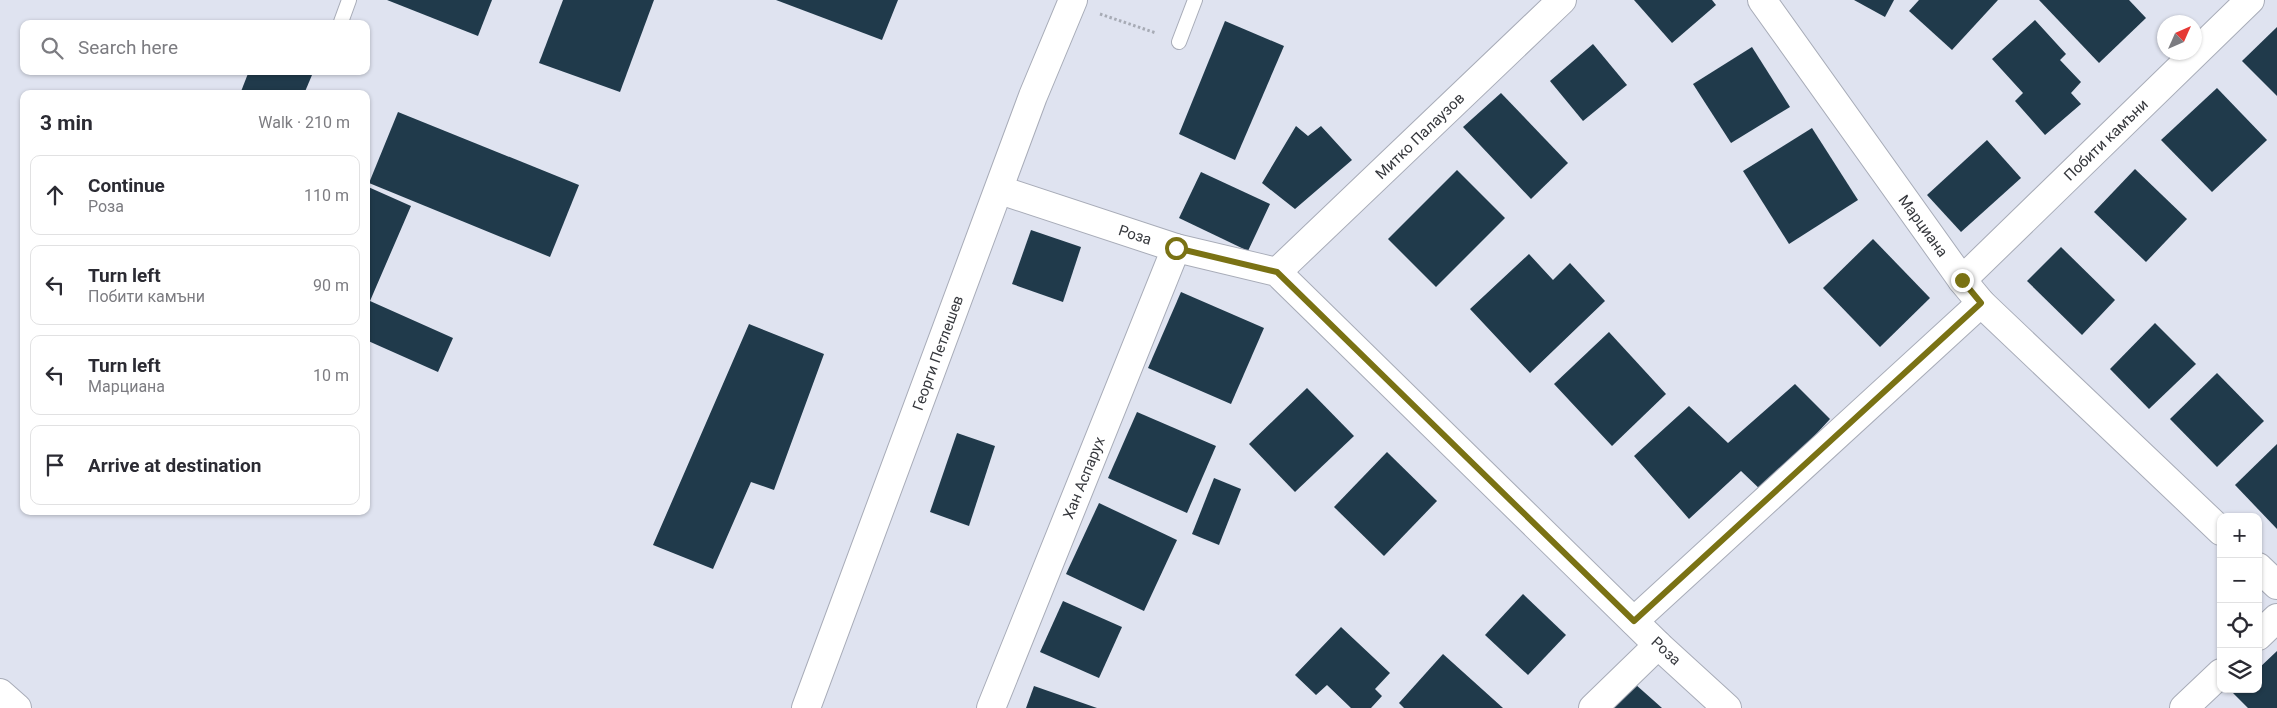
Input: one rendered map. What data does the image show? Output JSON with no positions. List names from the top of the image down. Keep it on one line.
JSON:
{"streets":{"street":["Митко Палаузов","Побити камъни","Марциана","Роза","Георги Петлешев","Хан Аспарух"]},"crossings":[["Митко Палаузов","Роза"],["Побити камъни","Марциана"],["Роза","Георги Петлешев"],["Роза","Хан Аспарух"]],"north":"top right","page":{"search":"Search here","heading":["3 min","Walk · 210 m"],"list":[["Continue","Роза","110 m"],["Turn left","Побити камъни","90 m"],["Turn left","Марциана","10 m"],"Arrive at destination"],"map_buttons":["+","−"]}}
